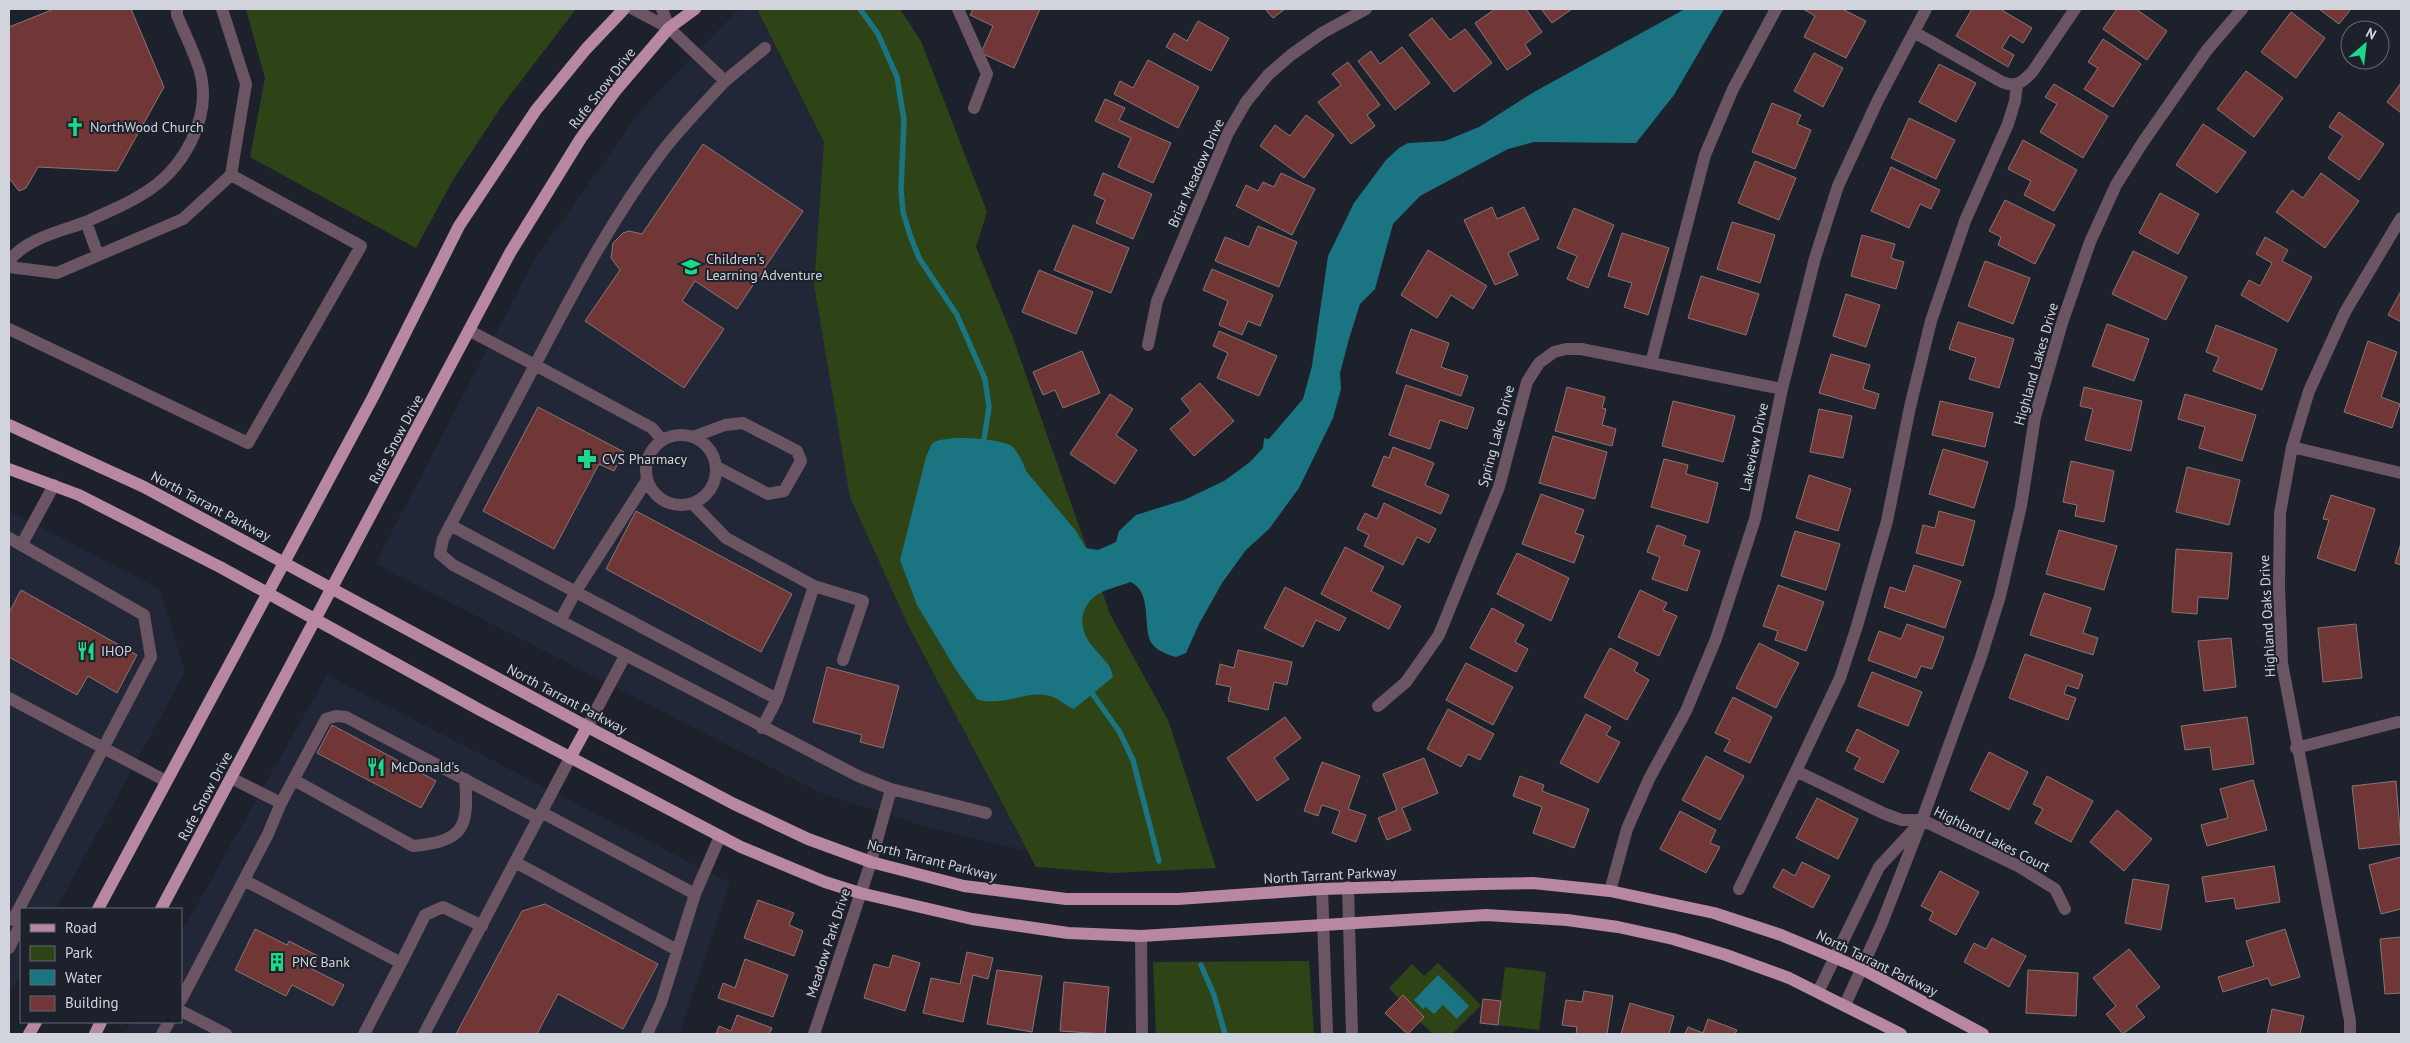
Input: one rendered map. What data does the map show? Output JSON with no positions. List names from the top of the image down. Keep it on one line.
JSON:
{"streets":{"main road":["Rufe Snow Drive","North Tarrant Parkway"],"street":["Briar Meadow Drive","Highland Lakes Drive","Spring Lake Drive","Lakeview Drive","Highland Oaks Drive","Highland Lakes Court","Meadow Park Drive"]},"crossings":[["Rufe Snow Drive","North Tarrant Parkway"],["Highland Lakes Drive","North Tarrant Parkway"],["Highland Lakes Drive","Highland Lakes Court"],["Spring Lake Drive","Lakeview Drive"],["Lakeview Drive","North Tarrant Parkway"],["North Tarrant Parkway","Meadow Park Drive"]],"places":{"church":["NorthWood Church"],"school or university":["Children's Learning Adventure"],"pharmacy":["CVS Pharmacy"],"restaurant":["IHOP","McDonald's"],"building":["PNC Bank"]},"legend":["Road","Park","Water","Building"],"north":"top right"}
